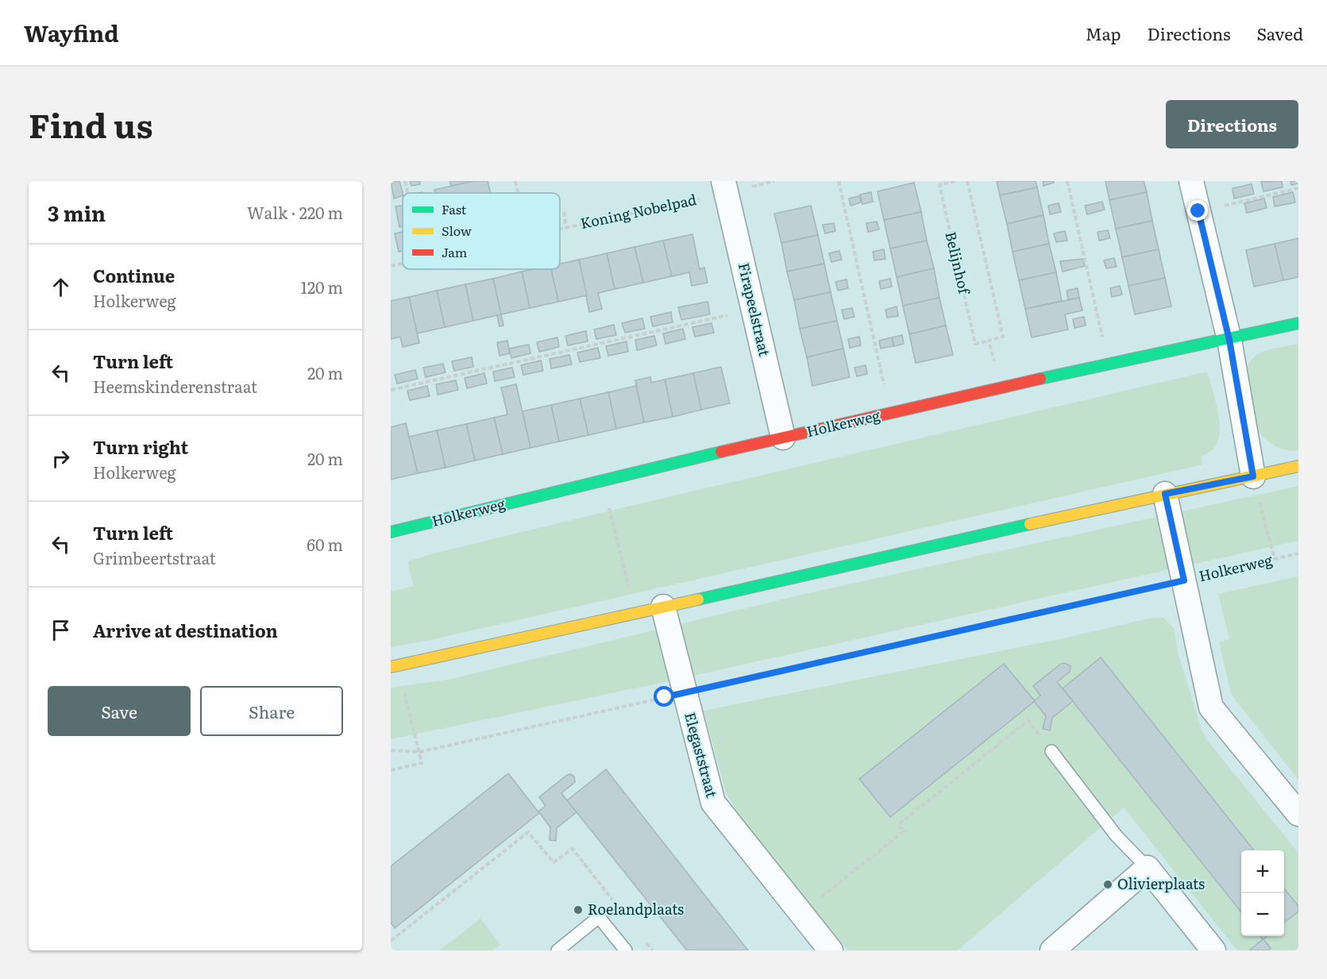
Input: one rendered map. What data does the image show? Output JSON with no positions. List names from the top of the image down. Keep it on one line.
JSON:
{"streets":{"street":["Firapeelstraat","Holkerweg","Elegaststraat"],"path":["Koning Nobelpad","Belijnhof"]},"crossings":[["Koning Nobelpad","Firapeelstraat"],["Firapeelstraat","Holkerweg"],["Holkerweg","Elegaststraat"]],"places":["Olivierplaats","Roelandplaats"],"legend":["Fast","Slow","Jam"],"page":{"header":"Wayfind","nav":["Map","Directions","Saved"],"title":"Find us","buttons":["Directions",["Save","Share"]],"heading":["3 min","Walk · 220 m"],"list":[["Continue","Holkerweg","120 m"],["Turn left","Heemskinderenstraat","20 m"],["Turn right","Holkerweg","20 m"],["Turn left","Grimbeertstraat","60 m"],"Arrive at destination"],"map_buttons":["+","−"]}}
